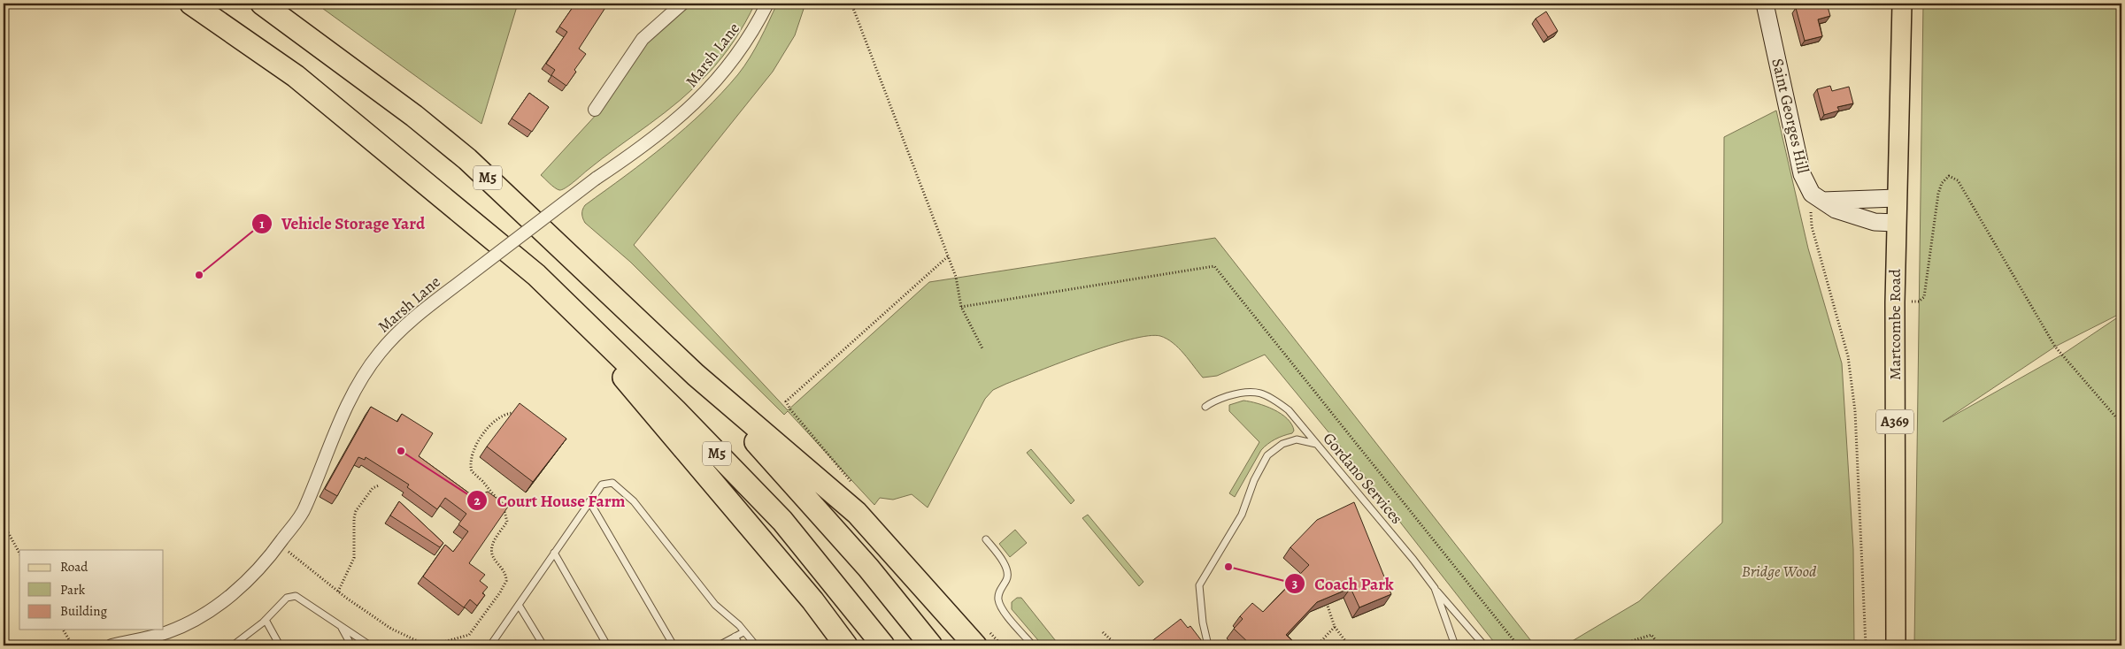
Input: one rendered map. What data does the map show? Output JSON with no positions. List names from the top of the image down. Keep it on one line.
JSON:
{"streets":{"highway":["M5"],"main road":["Martcombe Road","A369"],"street":["Marsh Lane","Saint Georges Hill"],"lane":["Gordano Services"]},"parks":["Bridge Wood"],"places":["Vehicle Storage Yard","Court House Farm","Coach Park"],"legend":["Road","Park","Building"]}
